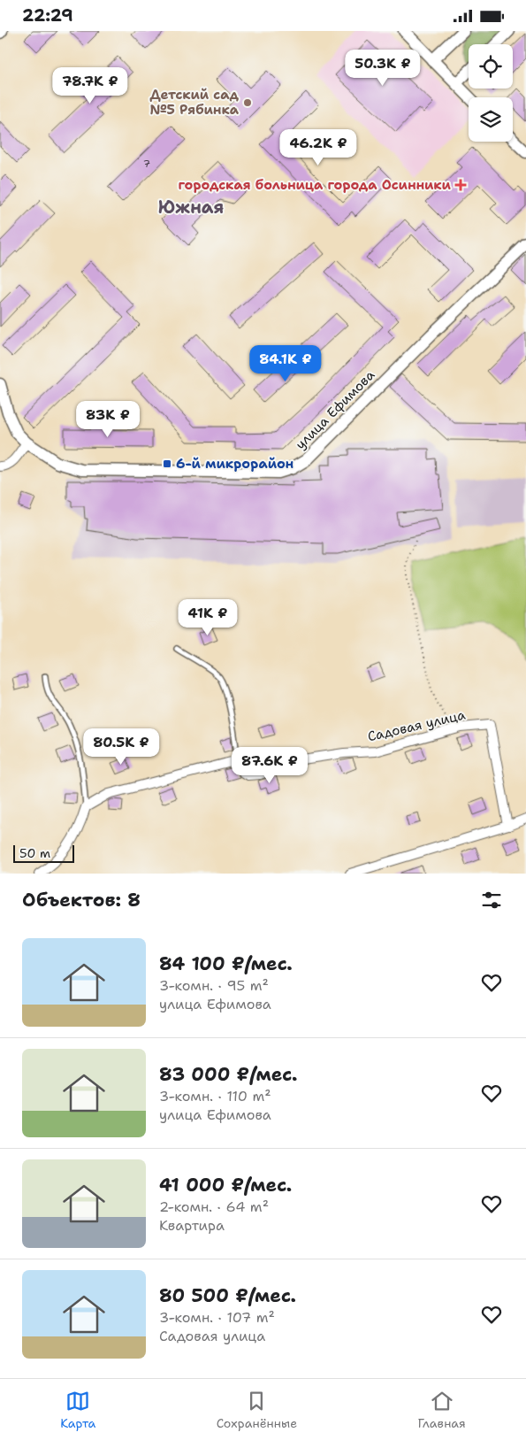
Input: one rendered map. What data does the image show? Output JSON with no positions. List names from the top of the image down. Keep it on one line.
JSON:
{"streets":{"street":["улица Ефимова","Садовая улица"]},"districts":["Южная"],"places":{"other":["Детский сад №5 Рябинка"],"health":["городская больница города Осинники"],"transit":["6-й микрорайон"]},"house_numbers":["7"],"scale_bar":"50 m","page":{"status":"22:29","price":["50.3K ₽","78.7K ₽","46.2K ₽","84.1K ₽","83K ₽","41K ₽","80.5K ₽","87.6K ₽"],"scale":"50 m","heading":"Объектов: 8","list":[{"name":"84 100 ₽/мес.","note":"3-комн. · 95 m² · улица Ефимова"},{"name":"83 000 ₽/мес.","note":"3-комн. · 110 m² · улица Ефимова"},{"name":"41 000 ₽/мес.","note":"2-комн. · 64 m² · Квартира"},{"name":"80 500 ₽/мес.","note":"3-комн. · 107 m² · Садовая улица"}],"tabs":["Карта","Сохранённые","Главная"]}}
